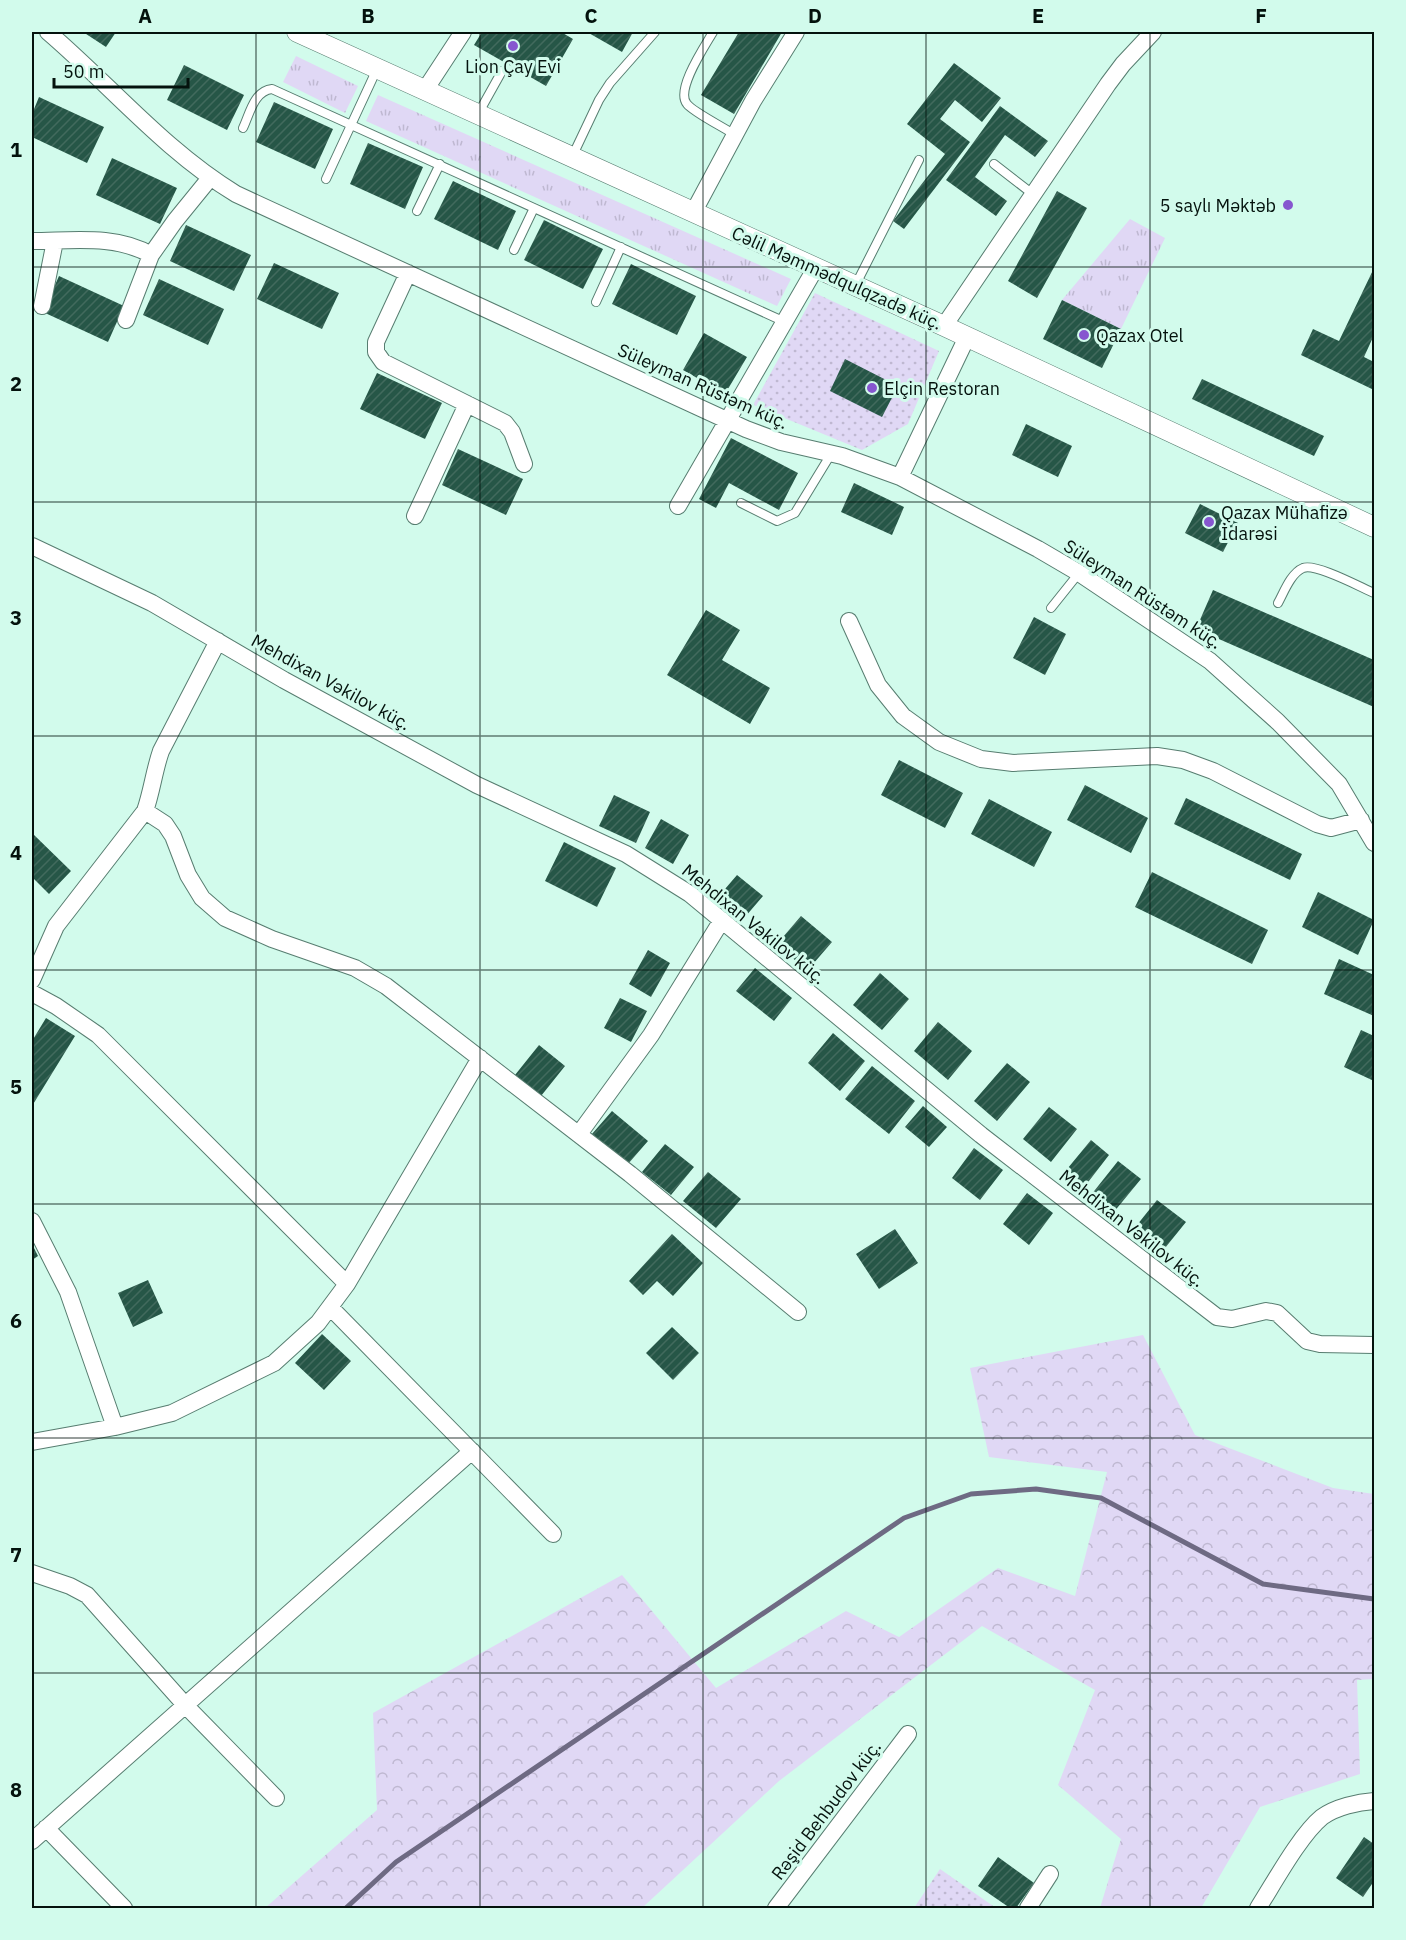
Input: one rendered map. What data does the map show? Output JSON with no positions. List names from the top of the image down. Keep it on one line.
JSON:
{"streets":{"street":["Cəlil Məmmədqulqzadə küç.","Süleyman Rüstəm küç.","Mehdixan Vəkilov küç.","Rəşid Behbudov küç."]},"places":["Lion Çay Evi","5 saylı Məktəb","Qazax Otel","Elçin Restoran","Qazax Mühafizə İdarəsi"],"scale_bar":"50 m","grid":{"columns":["A","B","C","D","E","F"],"rows":["1","2","3","4","5","6","7","8"]}}
